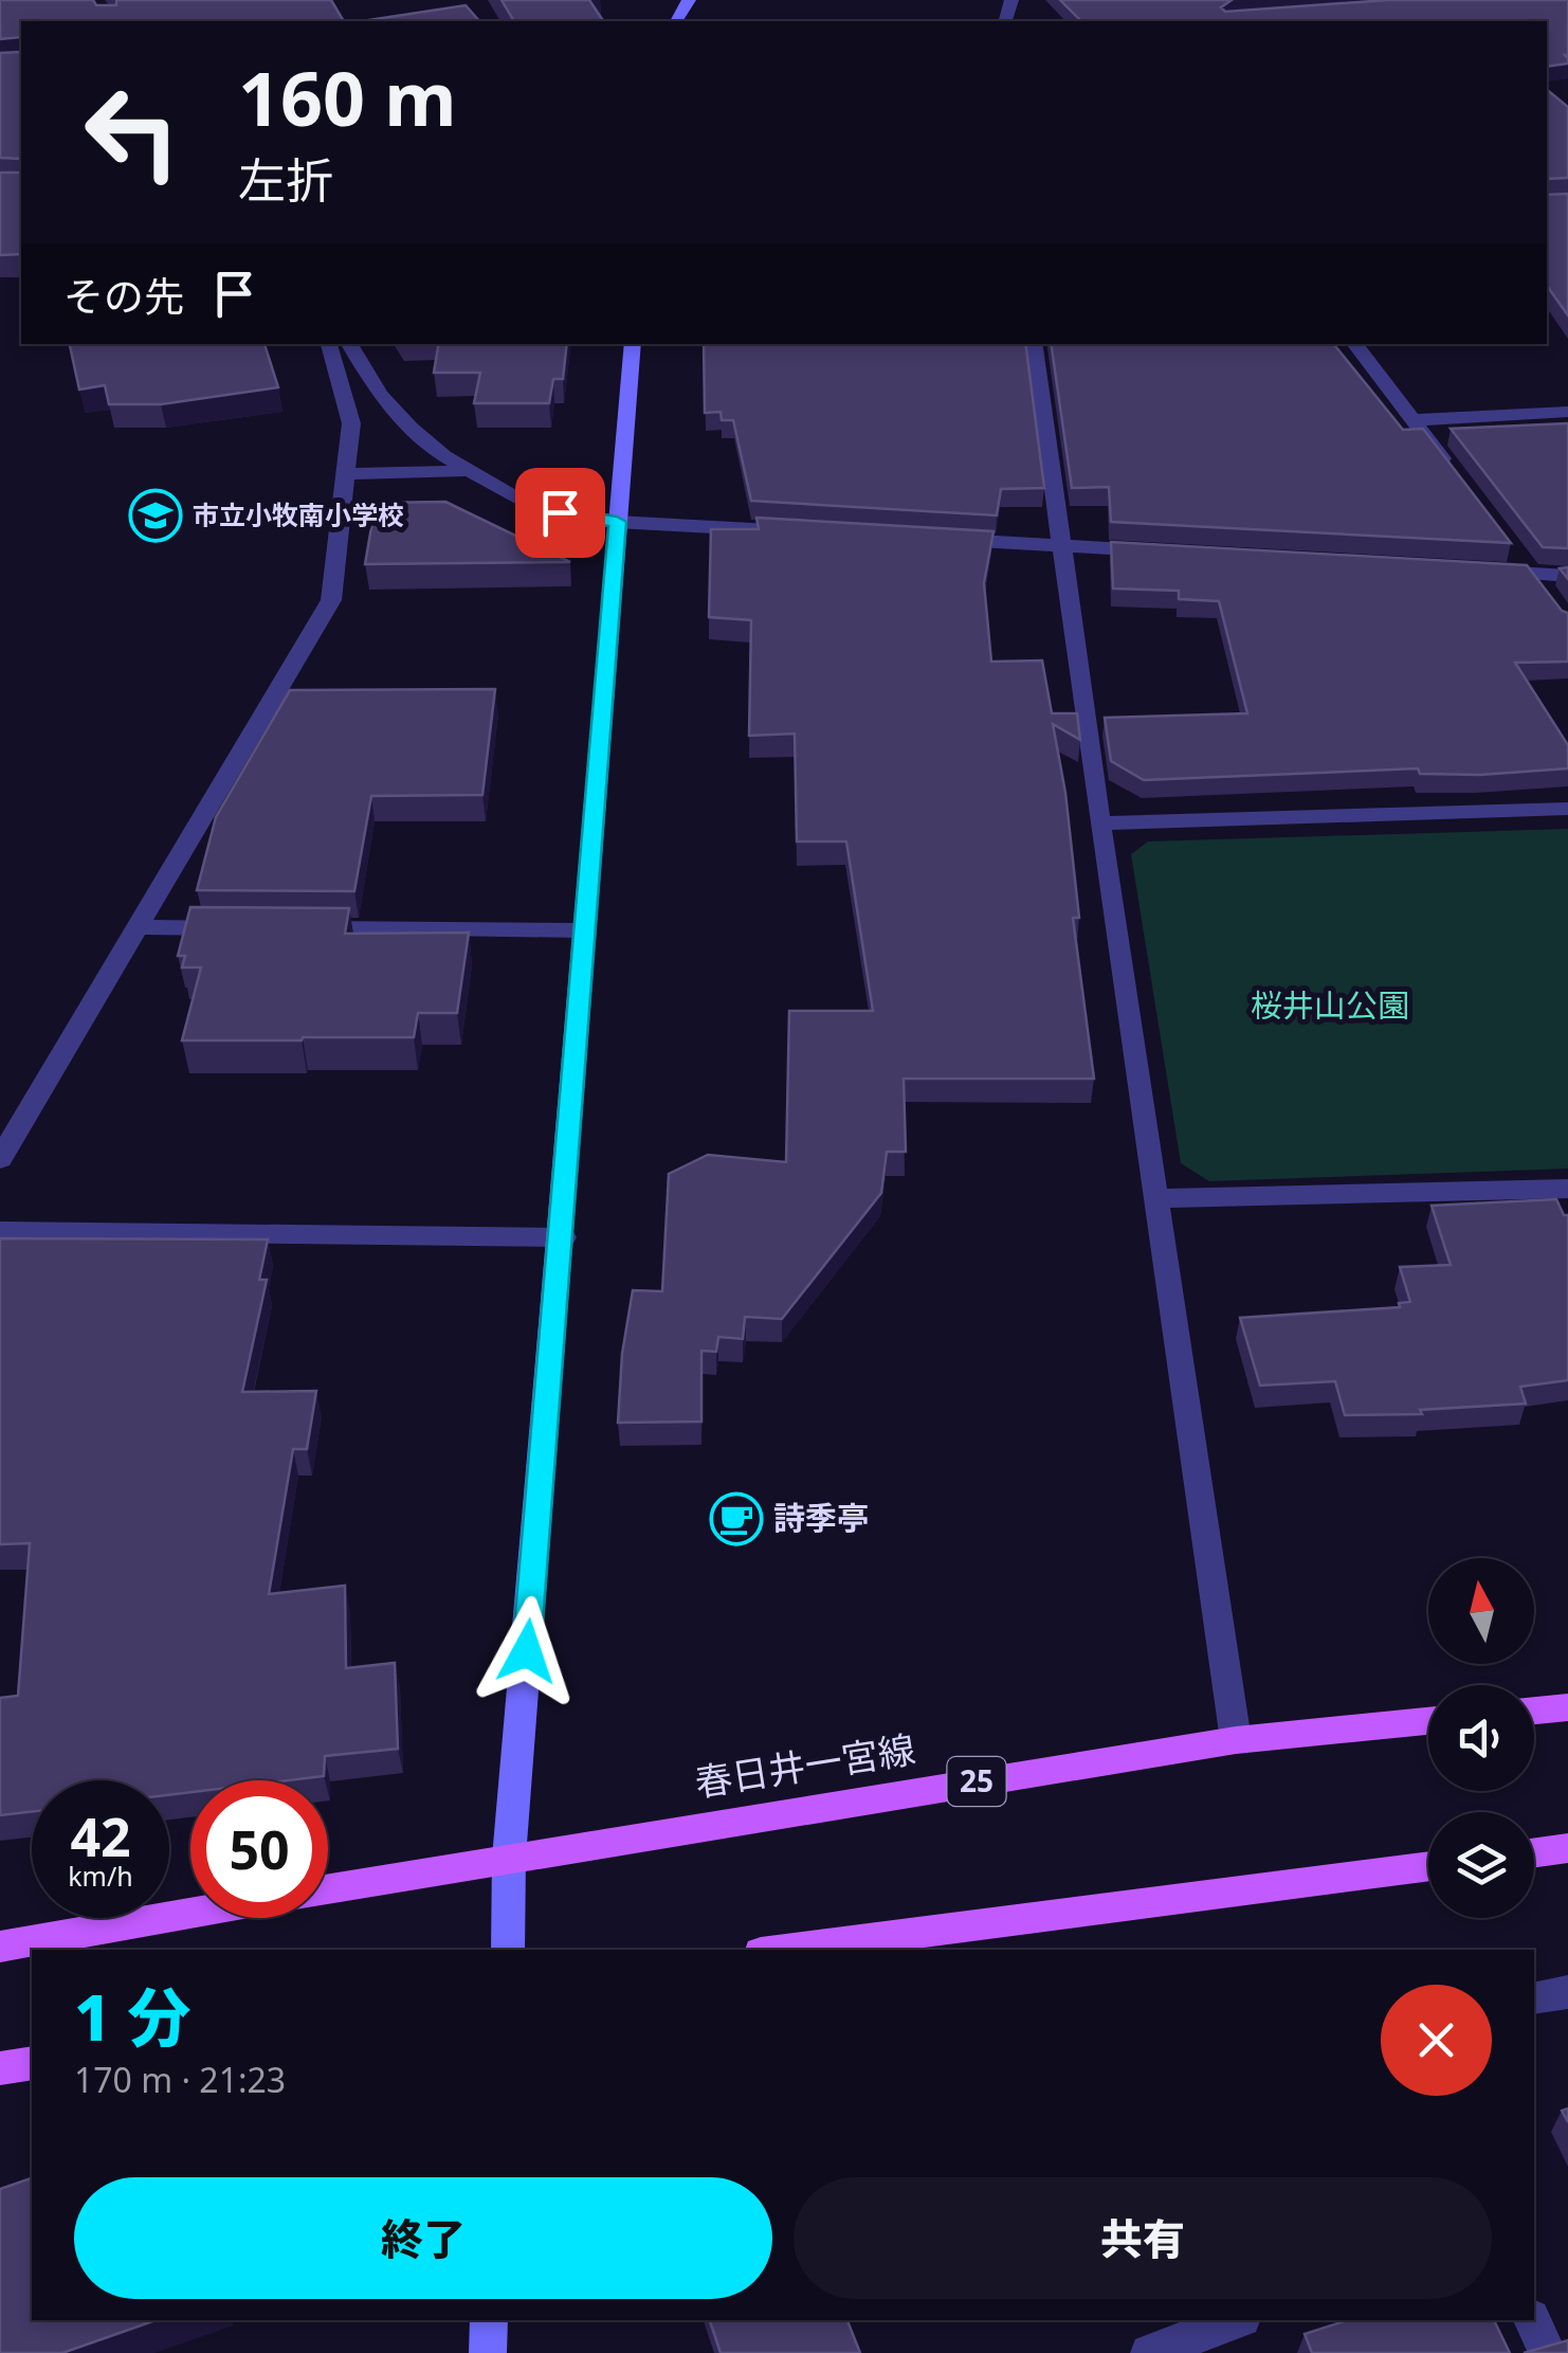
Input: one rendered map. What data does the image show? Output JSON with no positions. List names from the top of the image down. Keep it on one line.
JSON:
{"streets":{"main road":["春日井一宮線","25"]},"parks":["桜井山公園"],"places":{"school or university":["市立小牧南小学校"],"cafe":["詩季亭"]},"north":"top","page":{"turn":["160 m","左折"],"then":"その先","speed":"42 km/h","limit":"50","heading":["1 分","170 m · 21:23"],"buttons":["終了","共有"]}}
